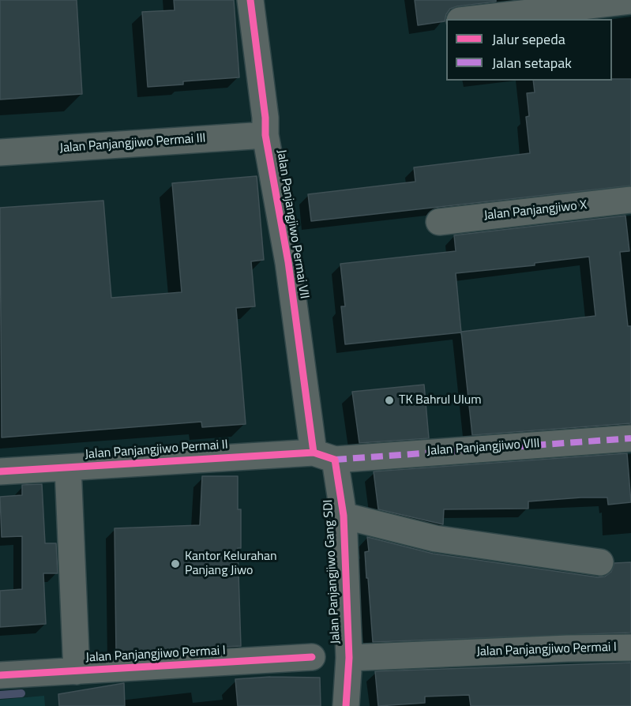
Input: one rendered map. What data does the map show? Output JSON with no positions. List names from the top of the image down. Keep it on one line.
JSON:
{"streets":{"street":["Jalan Panjangjiwo Permai III","Jalan Panjangjiwo X","Jalan Panjangjiwo Permai VII","Jalan Panjangjiwo VIII","Jalan Panjangjiwo Permai II","Jalan Panjangjiwo Gang SDI","Jalan Panjangjiwo Permai I"]},"crossings":[["Jalan Panjangjiwo Permai III","Jalan Panjangjiwo Permai VII"],["Jalan Panjangjiwo Permai VII","Jalan Panjangjiwo VIII"],["Jalan Panjangjiwo Permai VII","Jalan Panjangjiwo Permai II"],["Jalan Panjangjiwo Permai VII","Jalan Panjangjiwo Gang SDI"],["Jalan Panjangjiwo VIII","Jalan Panjangjiwo Permai II"],["Jalan Panjangjiwo VIII","Jalan Panjangjiwo Gang SDI"],["Jalan Panjangjiwo Permai II","Jalan Panjangjiwo Gang SDI"],["Jalan Panjangjiwo Gang SDI","Jalan Panjangjiwo Permai I"]],"places":["TK Bahrul Ulum","Kantor Kelurahan Panjang Jiwo"],"legend":["Jalur sepeda","Jalan setapak"]}
